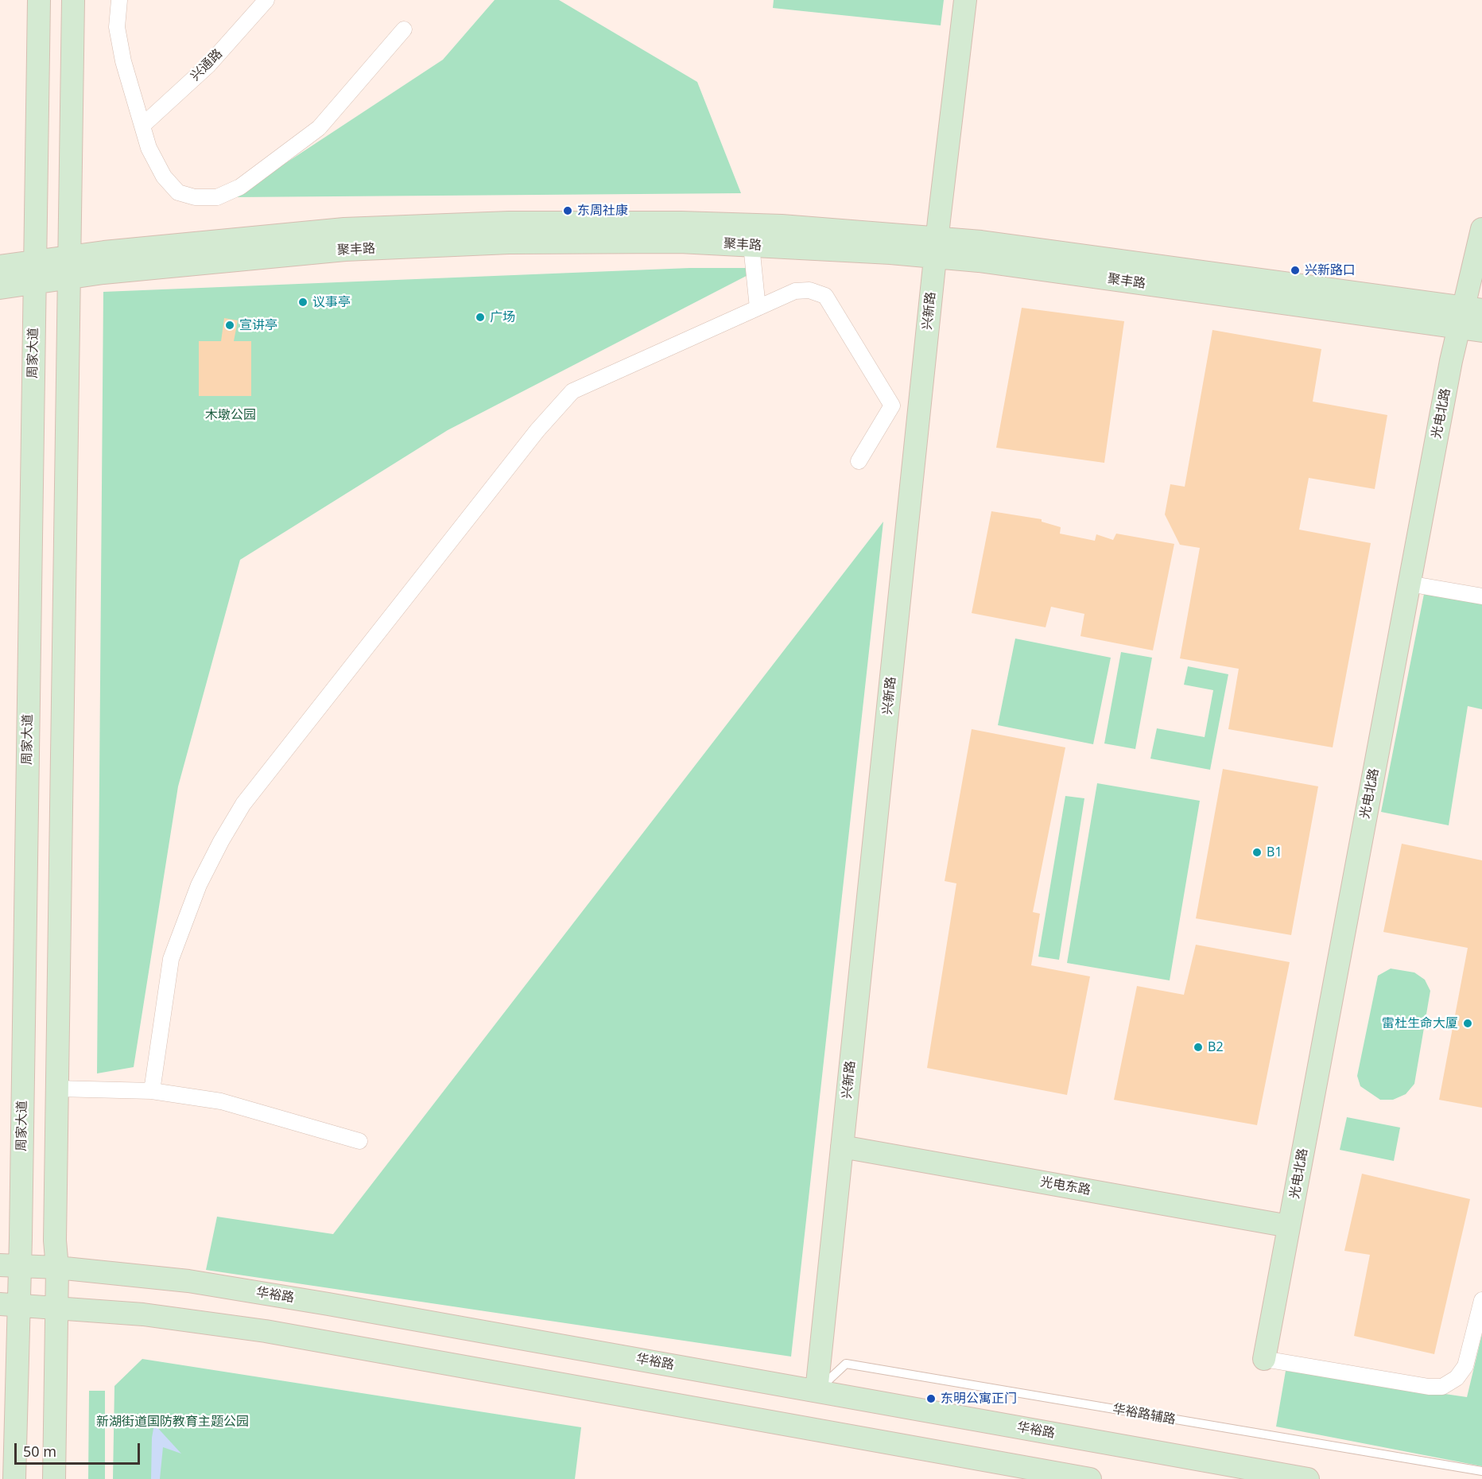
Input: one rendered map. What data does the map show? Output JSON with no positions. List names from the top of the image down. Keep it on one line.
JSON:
{"streets":{"street":["兴通路","聚丰路","兴新路","周家大道","光电北路","光电东路","华裕路"],"lane":["华裕路辅路"]},"crossings":[["聚丰路","兴新路"],["聚丰路","周家大道"],["聚丰路","光电北路"],["兴新路","光电东路"],["兴新路","华裕路"],["兴新路","华裕路辅路"],["周家大道","华裕路"],["光电北路","光电东路"],["华裕路","华裕路辅路"]],"parks":["木墩公园","新湖街道国防教育主题公园"],"places":["东周社康","兴新路口","议事亭","广场","宣讲亭","B1","雷杜生命大厦","B2","东明公寓正门"],"scale_bar":"50 m"}
